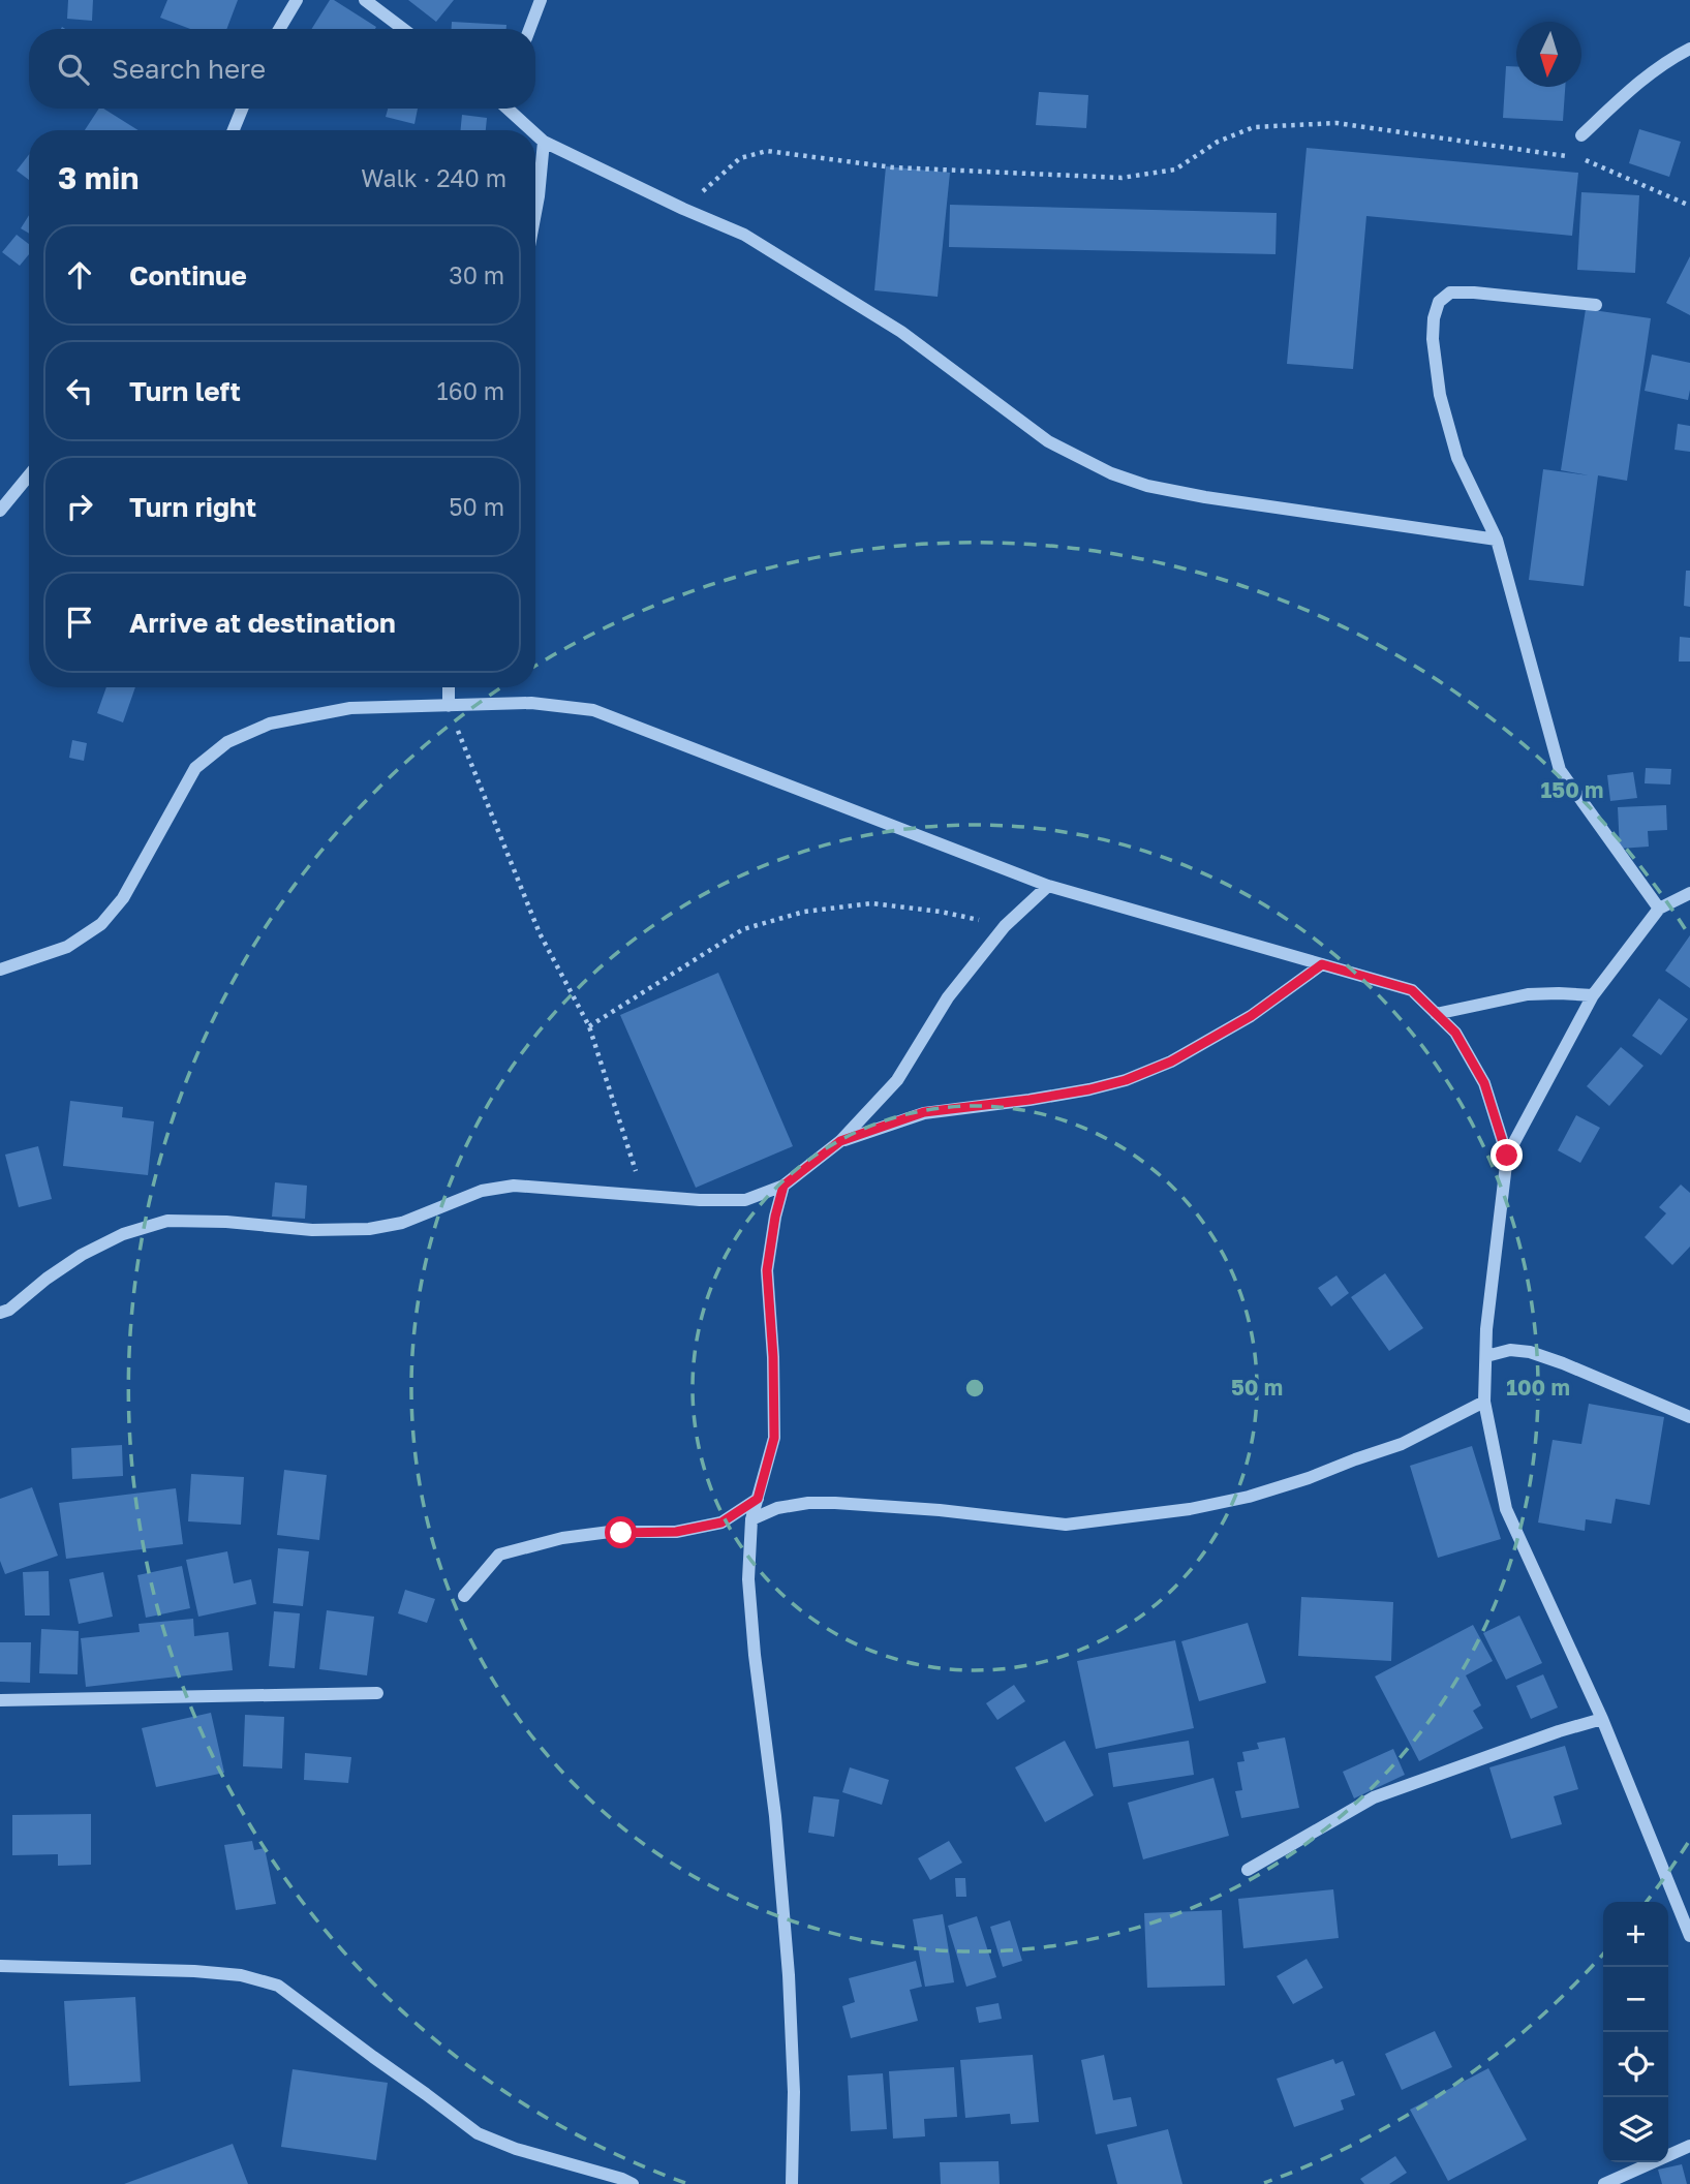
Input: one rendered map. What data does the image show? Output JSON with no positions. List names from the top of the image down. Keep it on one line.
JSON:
{"north":"bottom","page":{"search":"Search here","heading":["3 min","Walk · 240 m"],"list":[["Continue","30 m"],["Turn left","160 m"],["Turn right","50 m"],"Arrive at destination"],"map_buttons":["+","−"]},"rings":["150 m","50 m","100 m"]}
